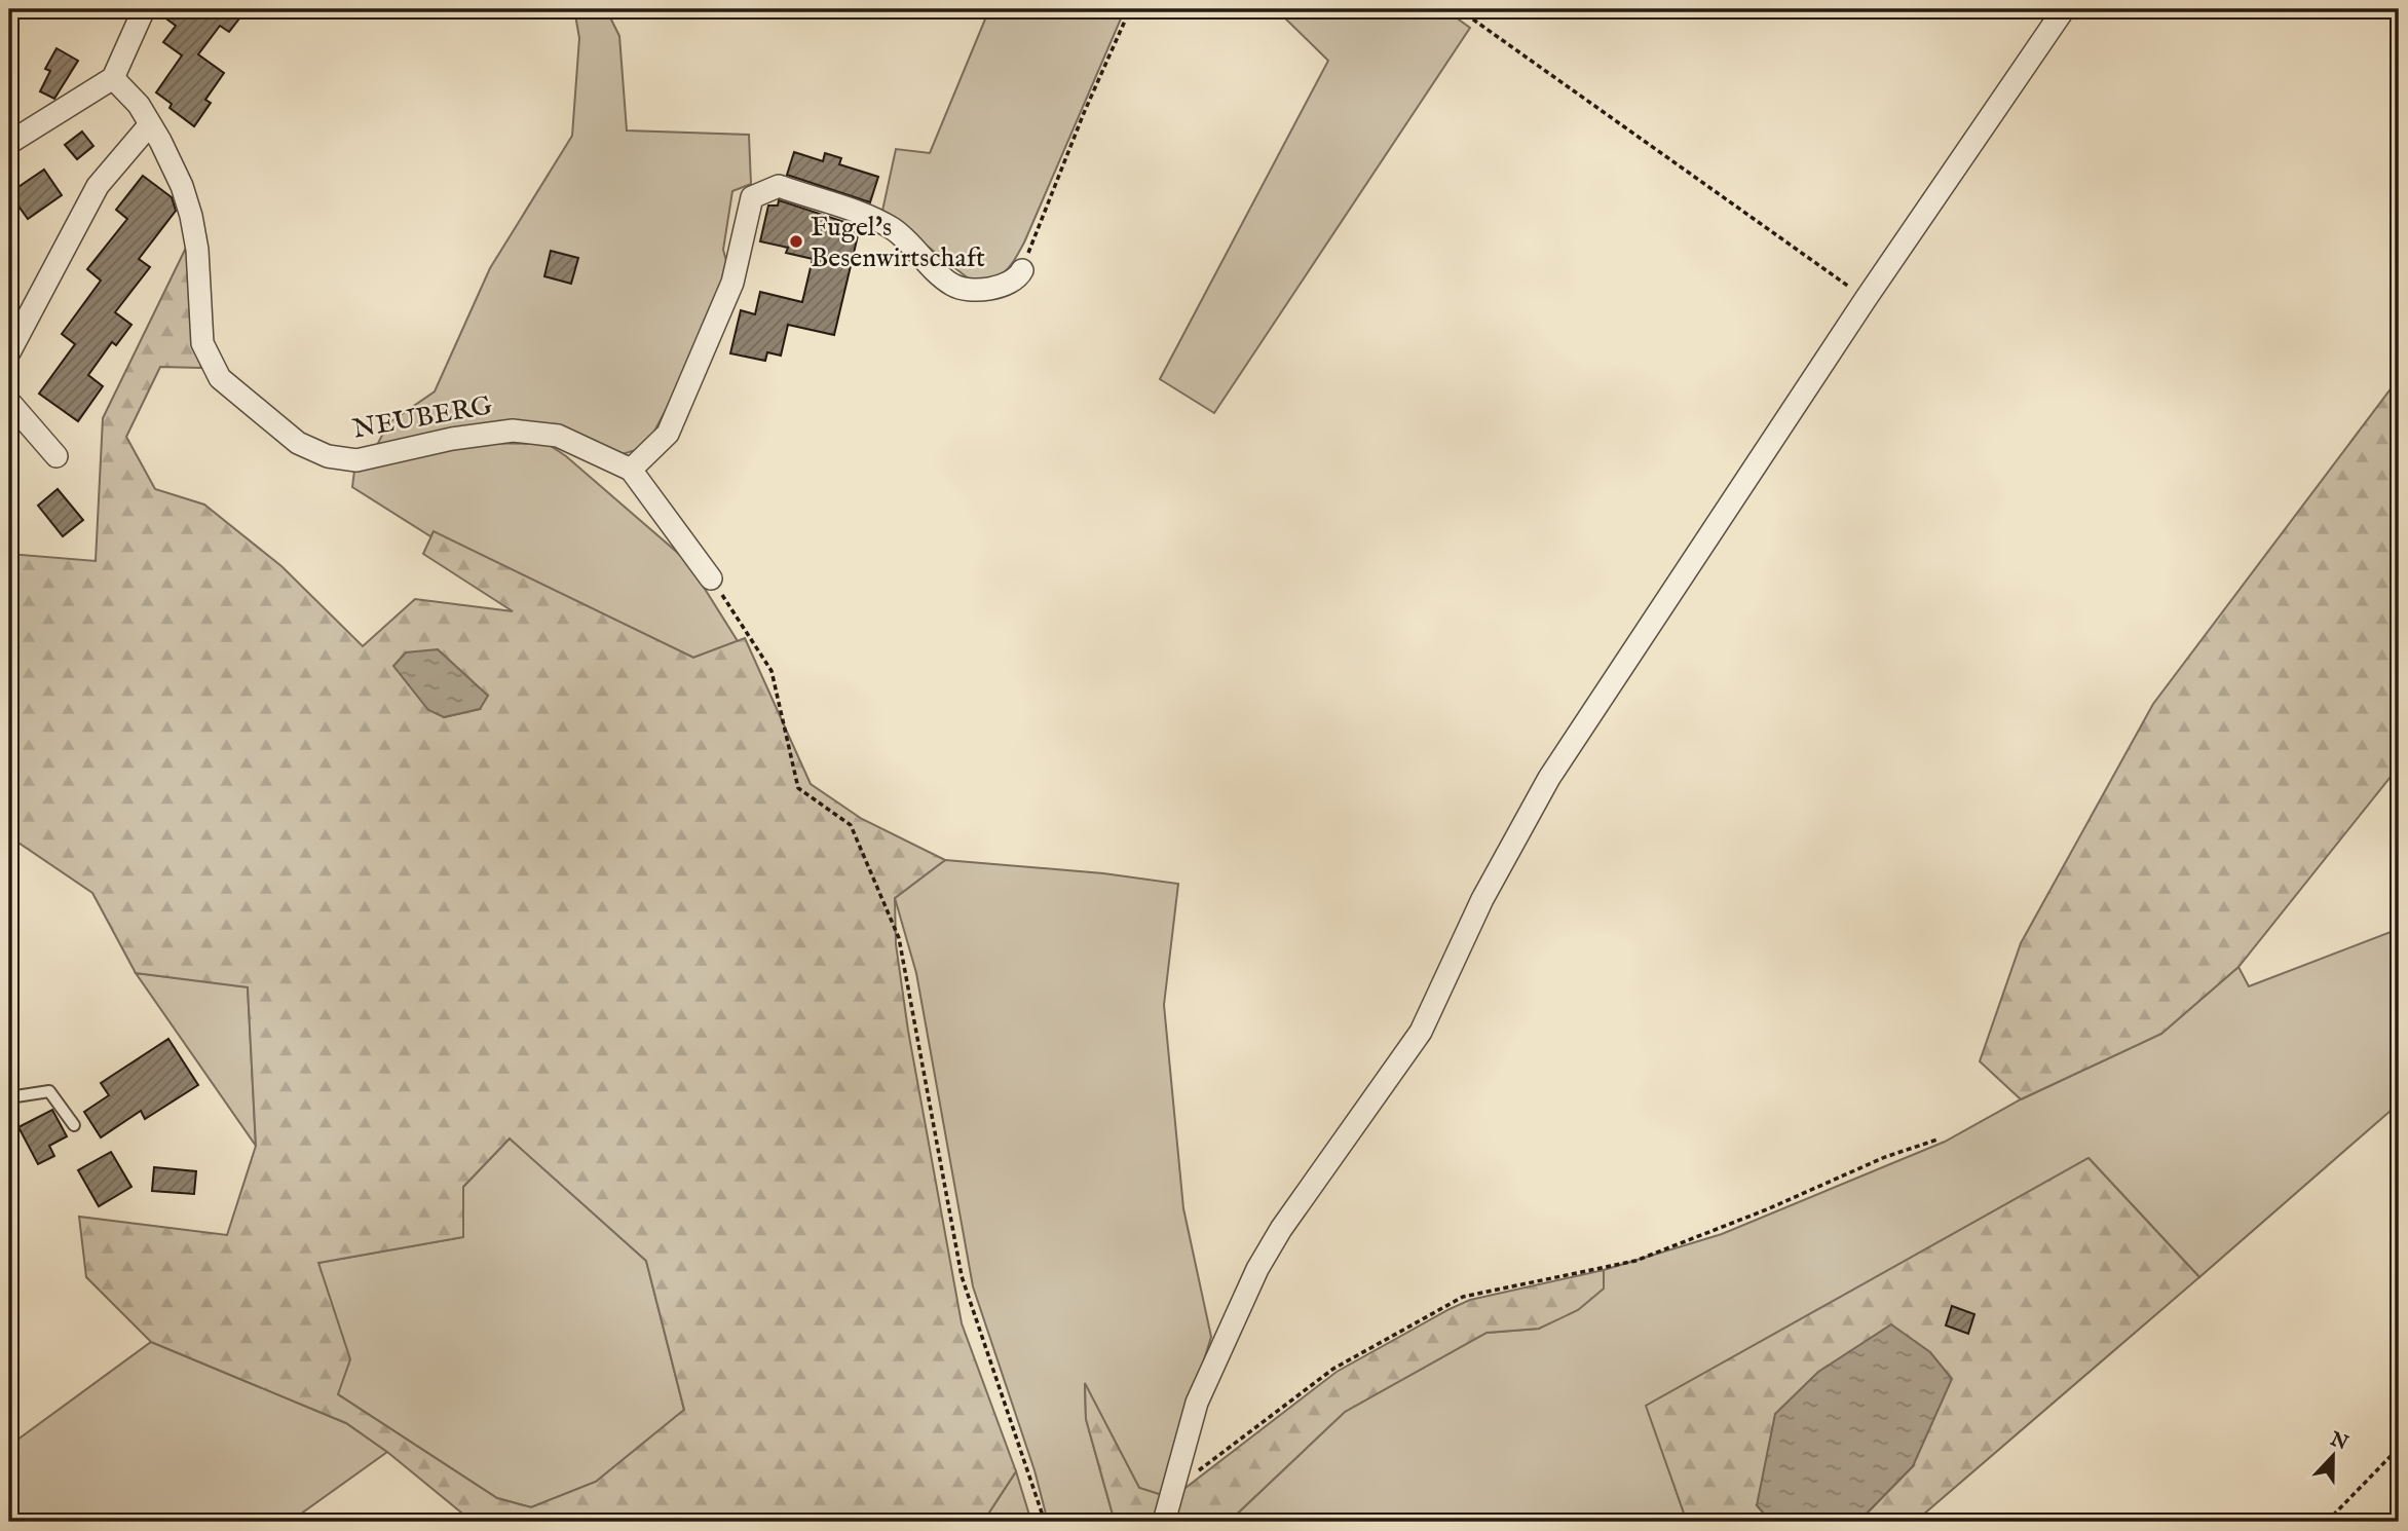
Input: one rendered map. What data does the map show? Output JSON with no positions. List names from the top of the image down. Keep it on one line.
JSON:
{"streets":{"street":["NEUBERG"]},"places":["Fugel's Besenwirtschaft"],"north":"top"}
